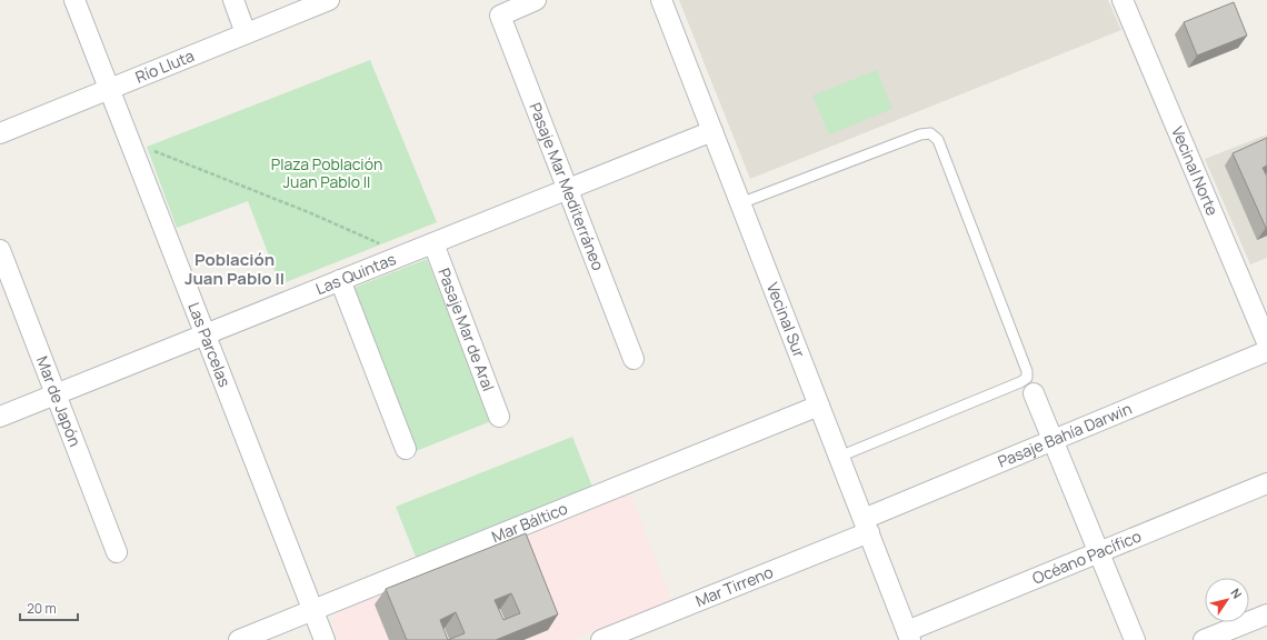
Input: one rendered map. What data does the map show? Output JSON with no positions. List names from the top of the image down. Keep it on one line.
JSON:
{"streets":{"street":["Río Lluta","Vecinal Norte","Pasaje Mar Mediterráneo","Las Quintas","Vecinal Sur","Pasaje Mar de Aral","Las Parcelas","Mar de Japón","Pasaje Bahía Darwin","Mar Báltico","Océano Pacífico","Mar Tirreno"]},"crossings":[["Río Lluta","Las Parcelas"],["Pasaje Mar Mediterráneo","Las Quintas"],["Las Quintas","Vecinal Sur"],["Las Quintas","Pasaje Mar de Aral"],["Las Quintas","Las Parcelas"],["Las Quintas","Mar de Japón"],["Vecinal Sur","Pasaje Bahía Darwin"],["Vecinal Sur","Mar Báltico"],["Vecinal Sur","Océano Pacífico"],["Vecinal Sur","Mar Tirreno"],["Las Parcelas","Mar Báltico"],["Pasaje Bahía Darwin","Mar Tirreno"]],"districts":["Población Juan Pablo II"],"parks":["Plaza Población Juan Pablo II"],"scale_bar":"20 m","north":"top right"}
